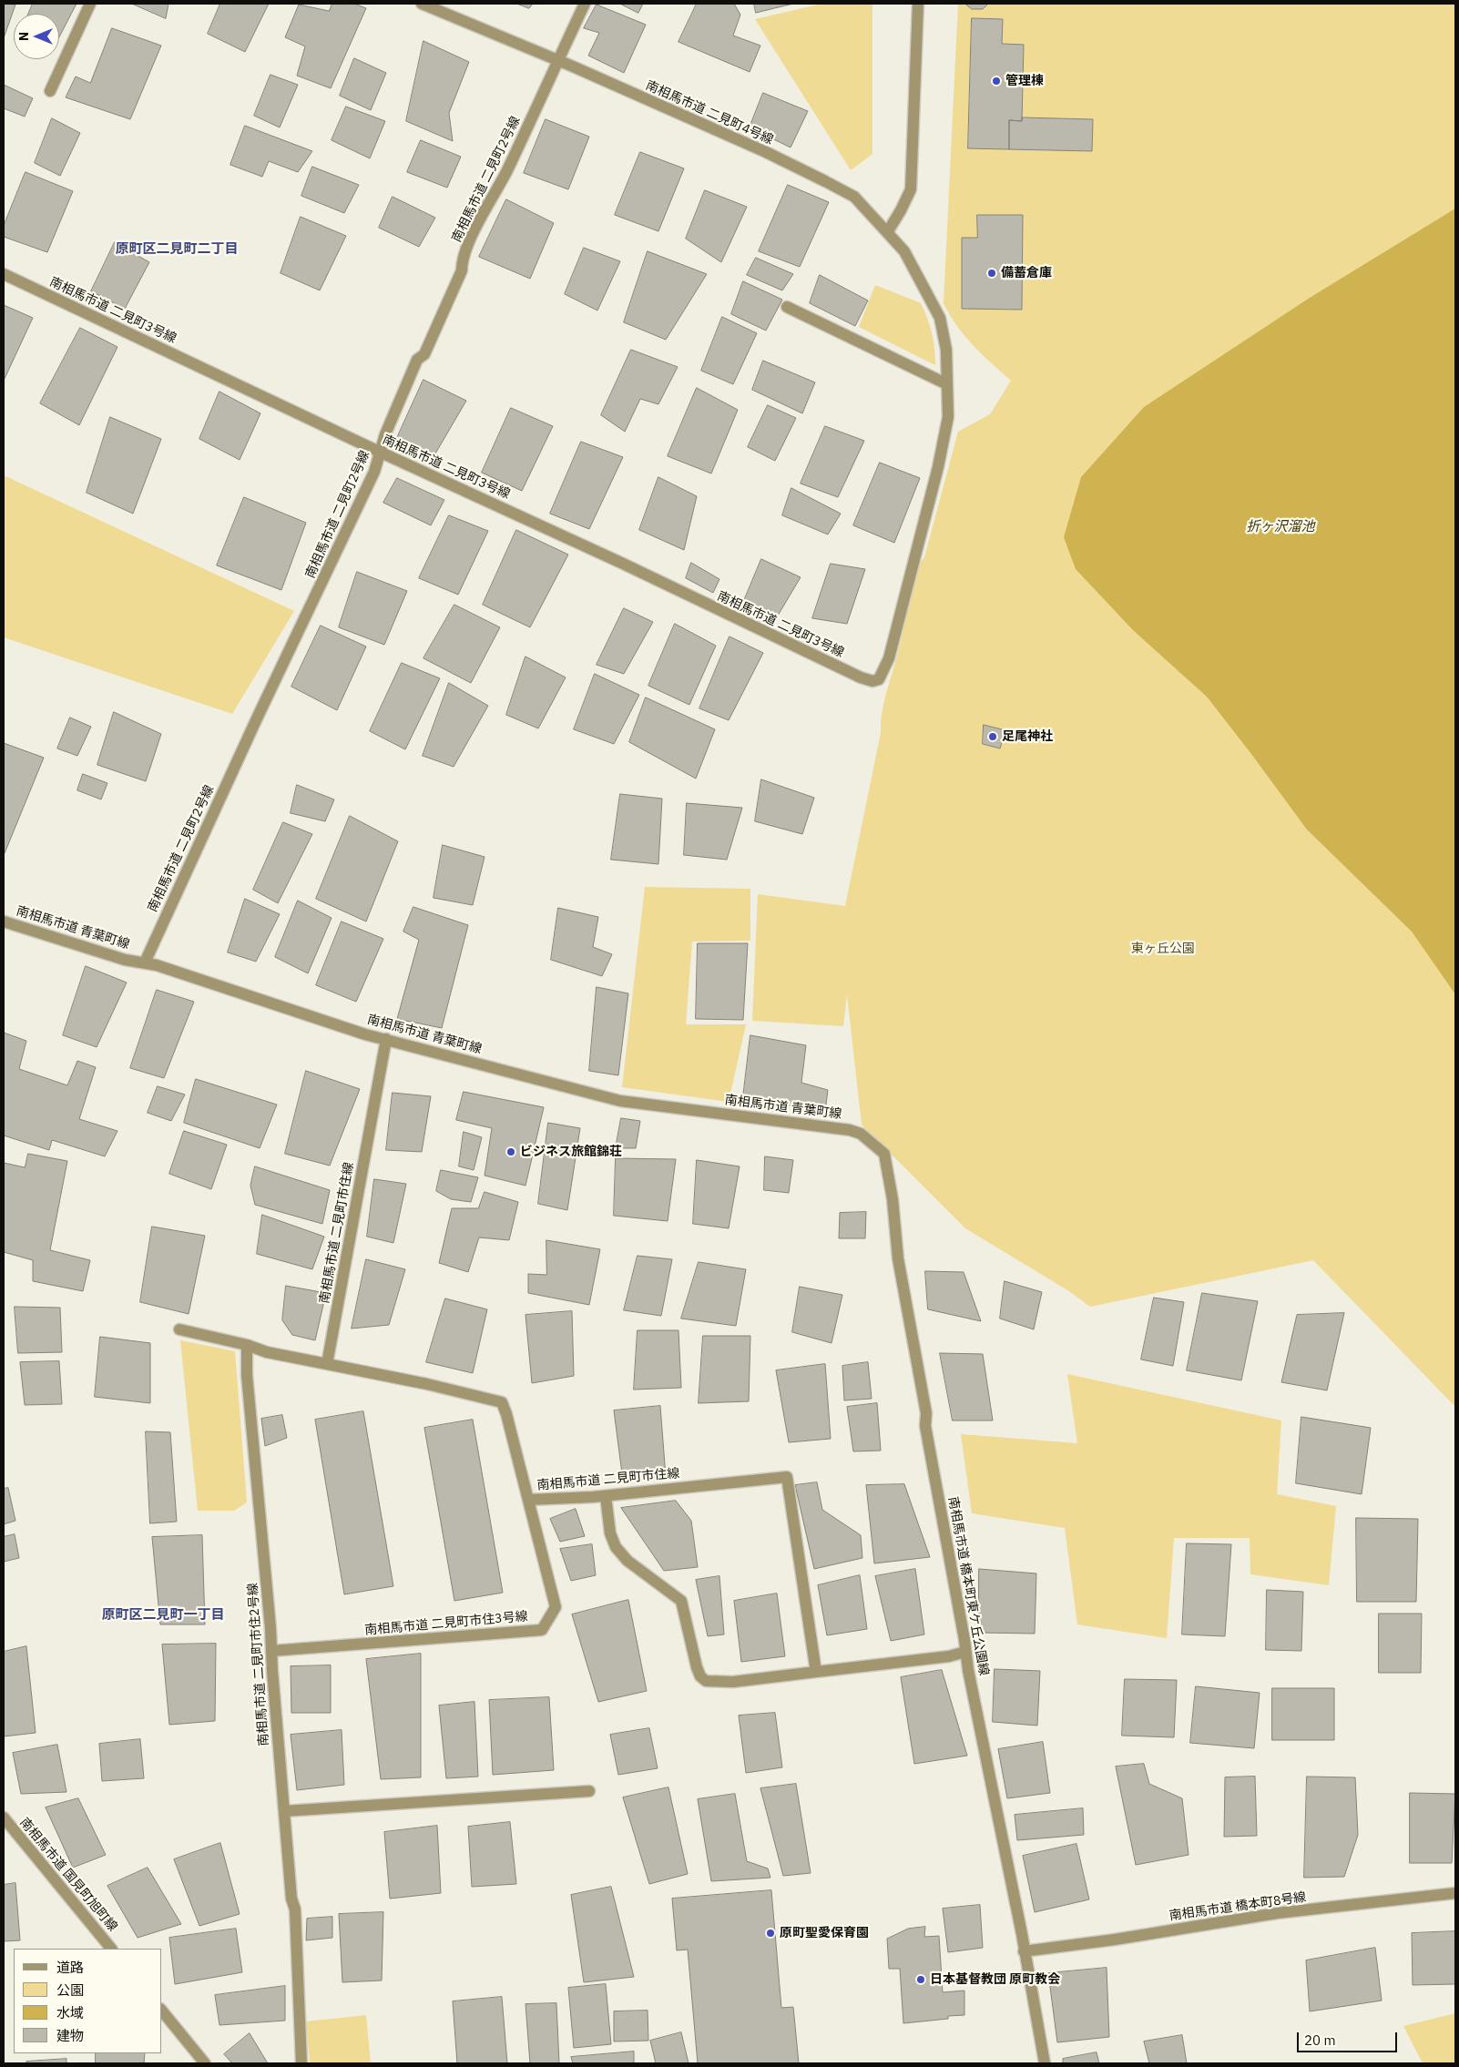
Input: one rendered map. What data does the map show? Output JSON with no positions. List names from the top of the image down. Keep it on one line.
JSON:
{"streets":{"street":["南相馬市道 二見町4号線","南相馬市道 二見町2号線","南相馬市道 二見町3号線","南相馬市道 青葉町線","南相馬市道 二見町市住線","南相馬市道 橋本町東ケ丘公園線","南相馬市道 二見町市住3号線","南相馬市道 二見町市住2号線","南相馬市道 国見町旭町線","南相馬市道 橋本町8号線"]},"crossings":[["南相馬市道 二見町4号線","南相馬市道 二見町2号線"],["南相馬市道 二見町4号線","南相馬市道 二見町3号線"],["南相馬市道 二見町2号線","南相馬市道 二見町3号線"],["南相馬市道 二見町2号線","南相馬市道 青葉町線"],["南相馬市道 青葉町線","南相馬市道 二見町市住線"],["南相馬市道 青葉町線","南相馬市道 橋本町東ケ丘公園線"],["南相馬市道 二見町市住線","南相馬市道 二見町市住3号線"],["南相馬市道 橋本町東ケ丘公園線","南相馬市道 橋本町8号線"],["南相馬市道 二見町市住3号線","南相馬市道 二見町市住2号線"]],"districts":["原町区二見町二丁目","原町区二見町一丁目"],"water":["折ヶ沢溜池"],"parks":["東ヶ丘公園"],"places":["管理棟","備蓄倉庫","足尾神社","ビジネス旅館錦荘","原町聖愛保育園","日本基督教団 原町教会"],"legend":["道路","公園","水域","建物"],"scale_bar":"20 m","north":"left"}
